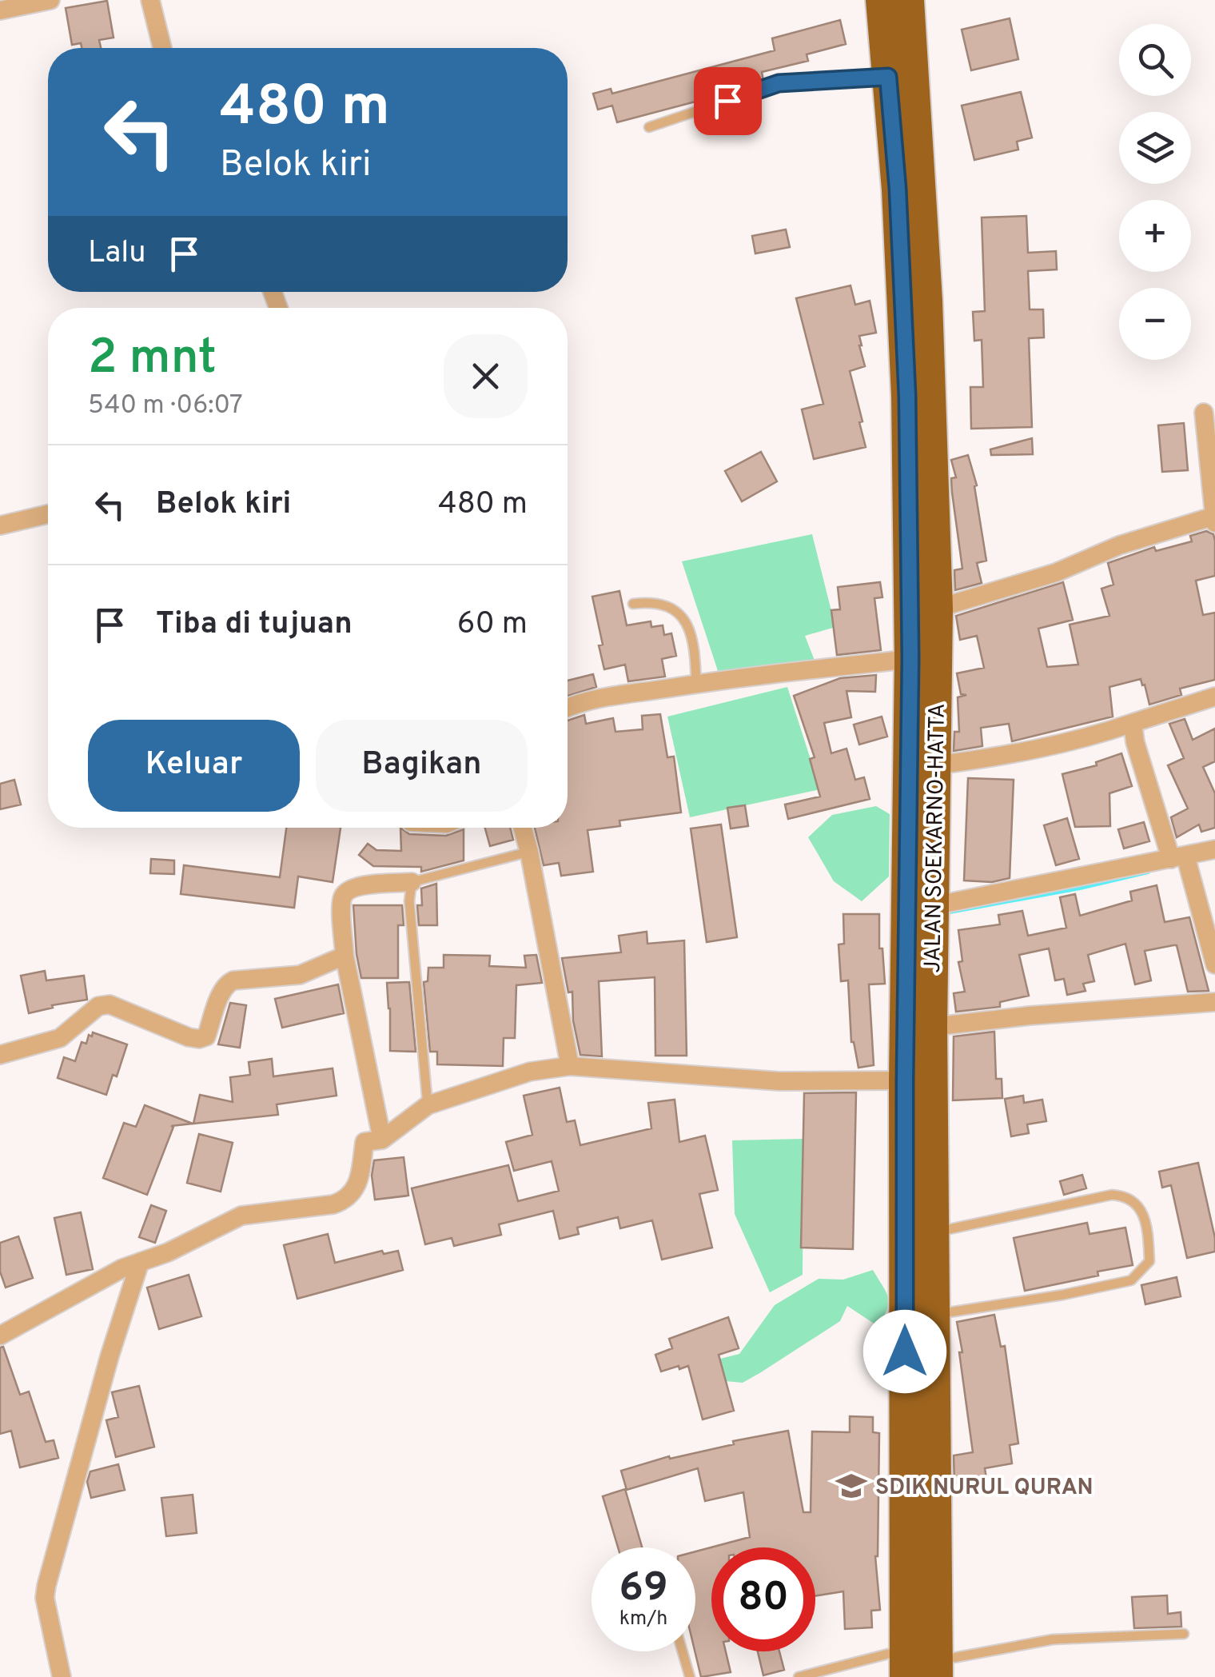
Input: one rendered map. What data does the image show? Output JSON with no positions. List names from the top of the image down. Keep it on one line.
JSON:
{"streets":{"highway":["JALAN SOEKARNO-HATTA"]},"places":{"school or university":["SDIK NURUL QURAN"]},"page":{"map_buttons":["+","−"],"turn":["480 m","Belok kiri"],"then":"Lalu","heading":["2 mnt","540 m · 06:07"],"list":[{"name":"Belok kiri","value":"480 m"},{"name":"Tiba di tujuan","value":"60 m"}],"buttons":["Keluar","Bagikan"],"speed":"69 km/h","limit":"80"}}
